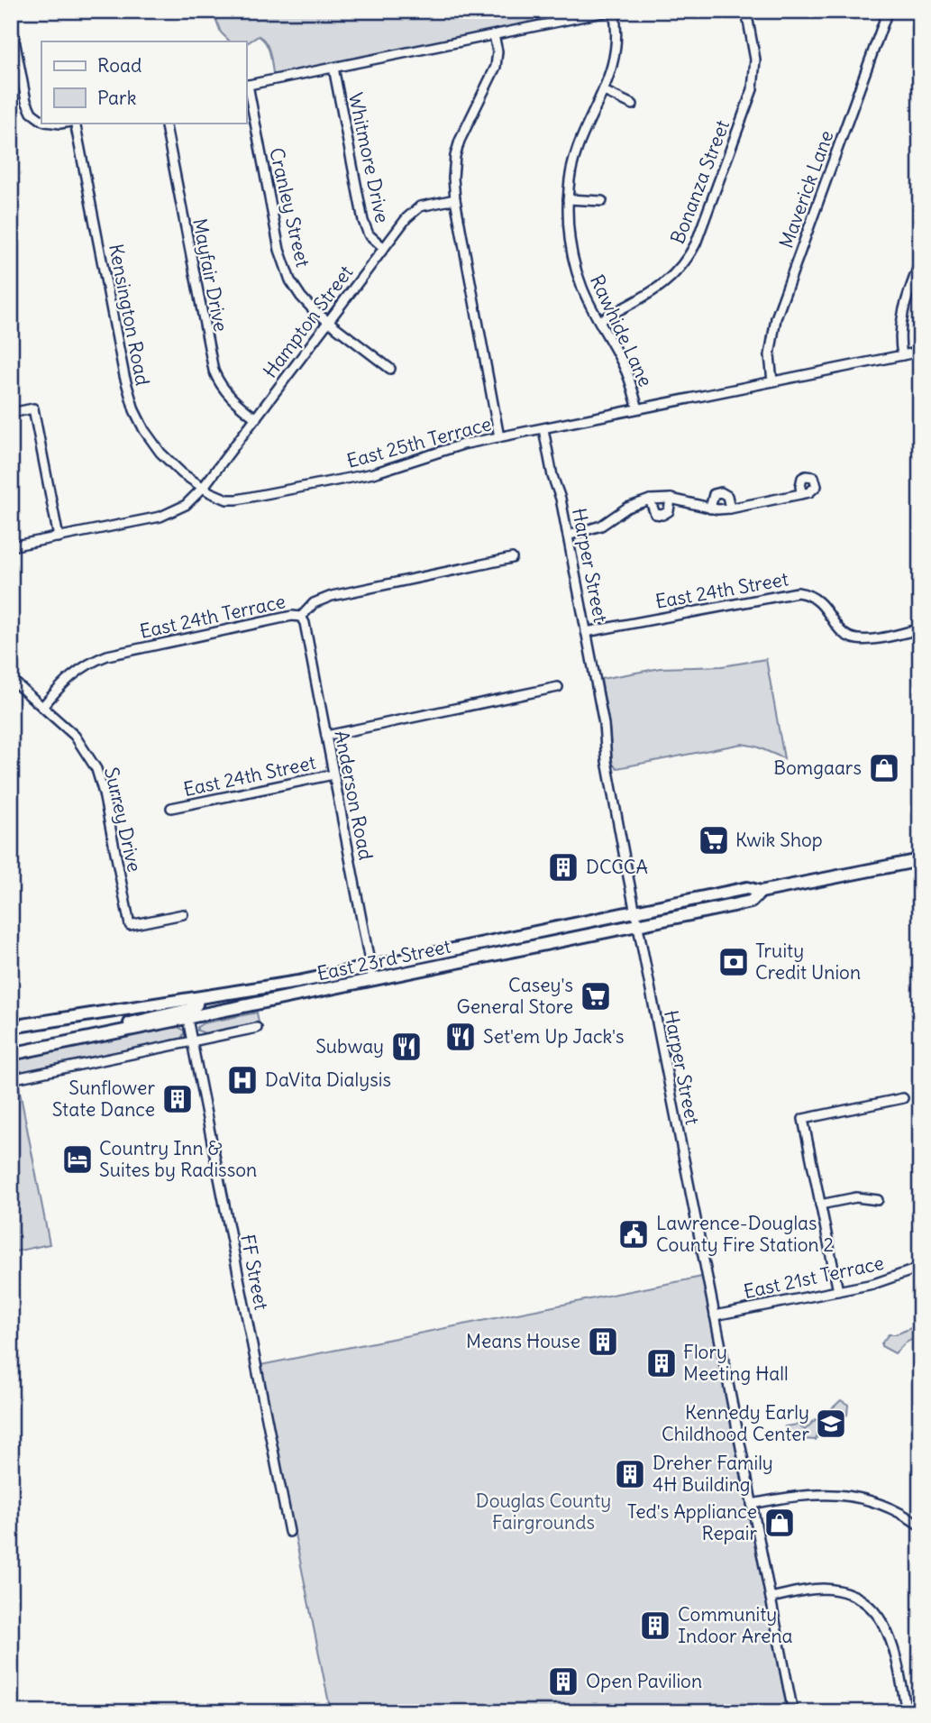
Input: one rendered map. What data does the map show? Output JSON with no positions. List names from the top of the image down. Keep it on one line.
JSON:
{"streets":{"main road":["East 23rd Street"],"street":["Whitmore Drive","Bonanza Street","Maverick Lane","Cranley Street","Mayfair Drive","Kensington Road","Hampton Street","Rawhide Lane","East 25th Terrace","Harper Street","East 24th Street","East 24th Terrace","Anderson Road","Surrey Drive","FF Street","East 21st Terrace"]},"crossings":[["Whitmore Drive","Hampton Street"],["Bonanza Street","Rawhide Lane"],["Maverick Lane","East 25th Terrace"],["Cranley Street","Hampton Street"],["Mayfair Drive","Hampton Street"],["Kensington Road","Hampton Street"],["Kensington Road","East 25th Terrace"],["Hampton Street","East 25th Terrace"],["Rawhide Lane","East 25th Terrace"],["East 25th Terrace","Harper Street"],["Harper Street","East 24th Street"],["Harper Street","East 23rd Street"],["Harper Street","East 21st Terrace"],["East 24th Street","Anderson Road"],["East 24th Terrace","Anderson Road"],["East 24th Terrace","Surrey Drive"],["Anderson Road","East 23rd Street"],["East 23rd Street","FF Street"]],"parks":["Douglas County Fairgrounds"],"places":{"shop":["Bomgaars","Ted's Appliance Repair"],"supermarket":["Kwik Shop","Casey's General Store"],"building":["DCCCA","Sunflower State Dance","Means House","Flory Meeting Hall","Dreher Family 4H Building","Community Indoor Arena","Open Pavilion"],"bank":["Truity Credit Union"],"restaurant":["Set'em Up Jack's","Subway"],"hospital":["DaVita Dialysis"],"hotel":["Country Inn & Suites by Radisson"],"public building":["Lawrence-Douglas County Fire Station 2"],"school or university":["Kennedy Early Childhood Center"]},"legend":["Road","Park"]}
